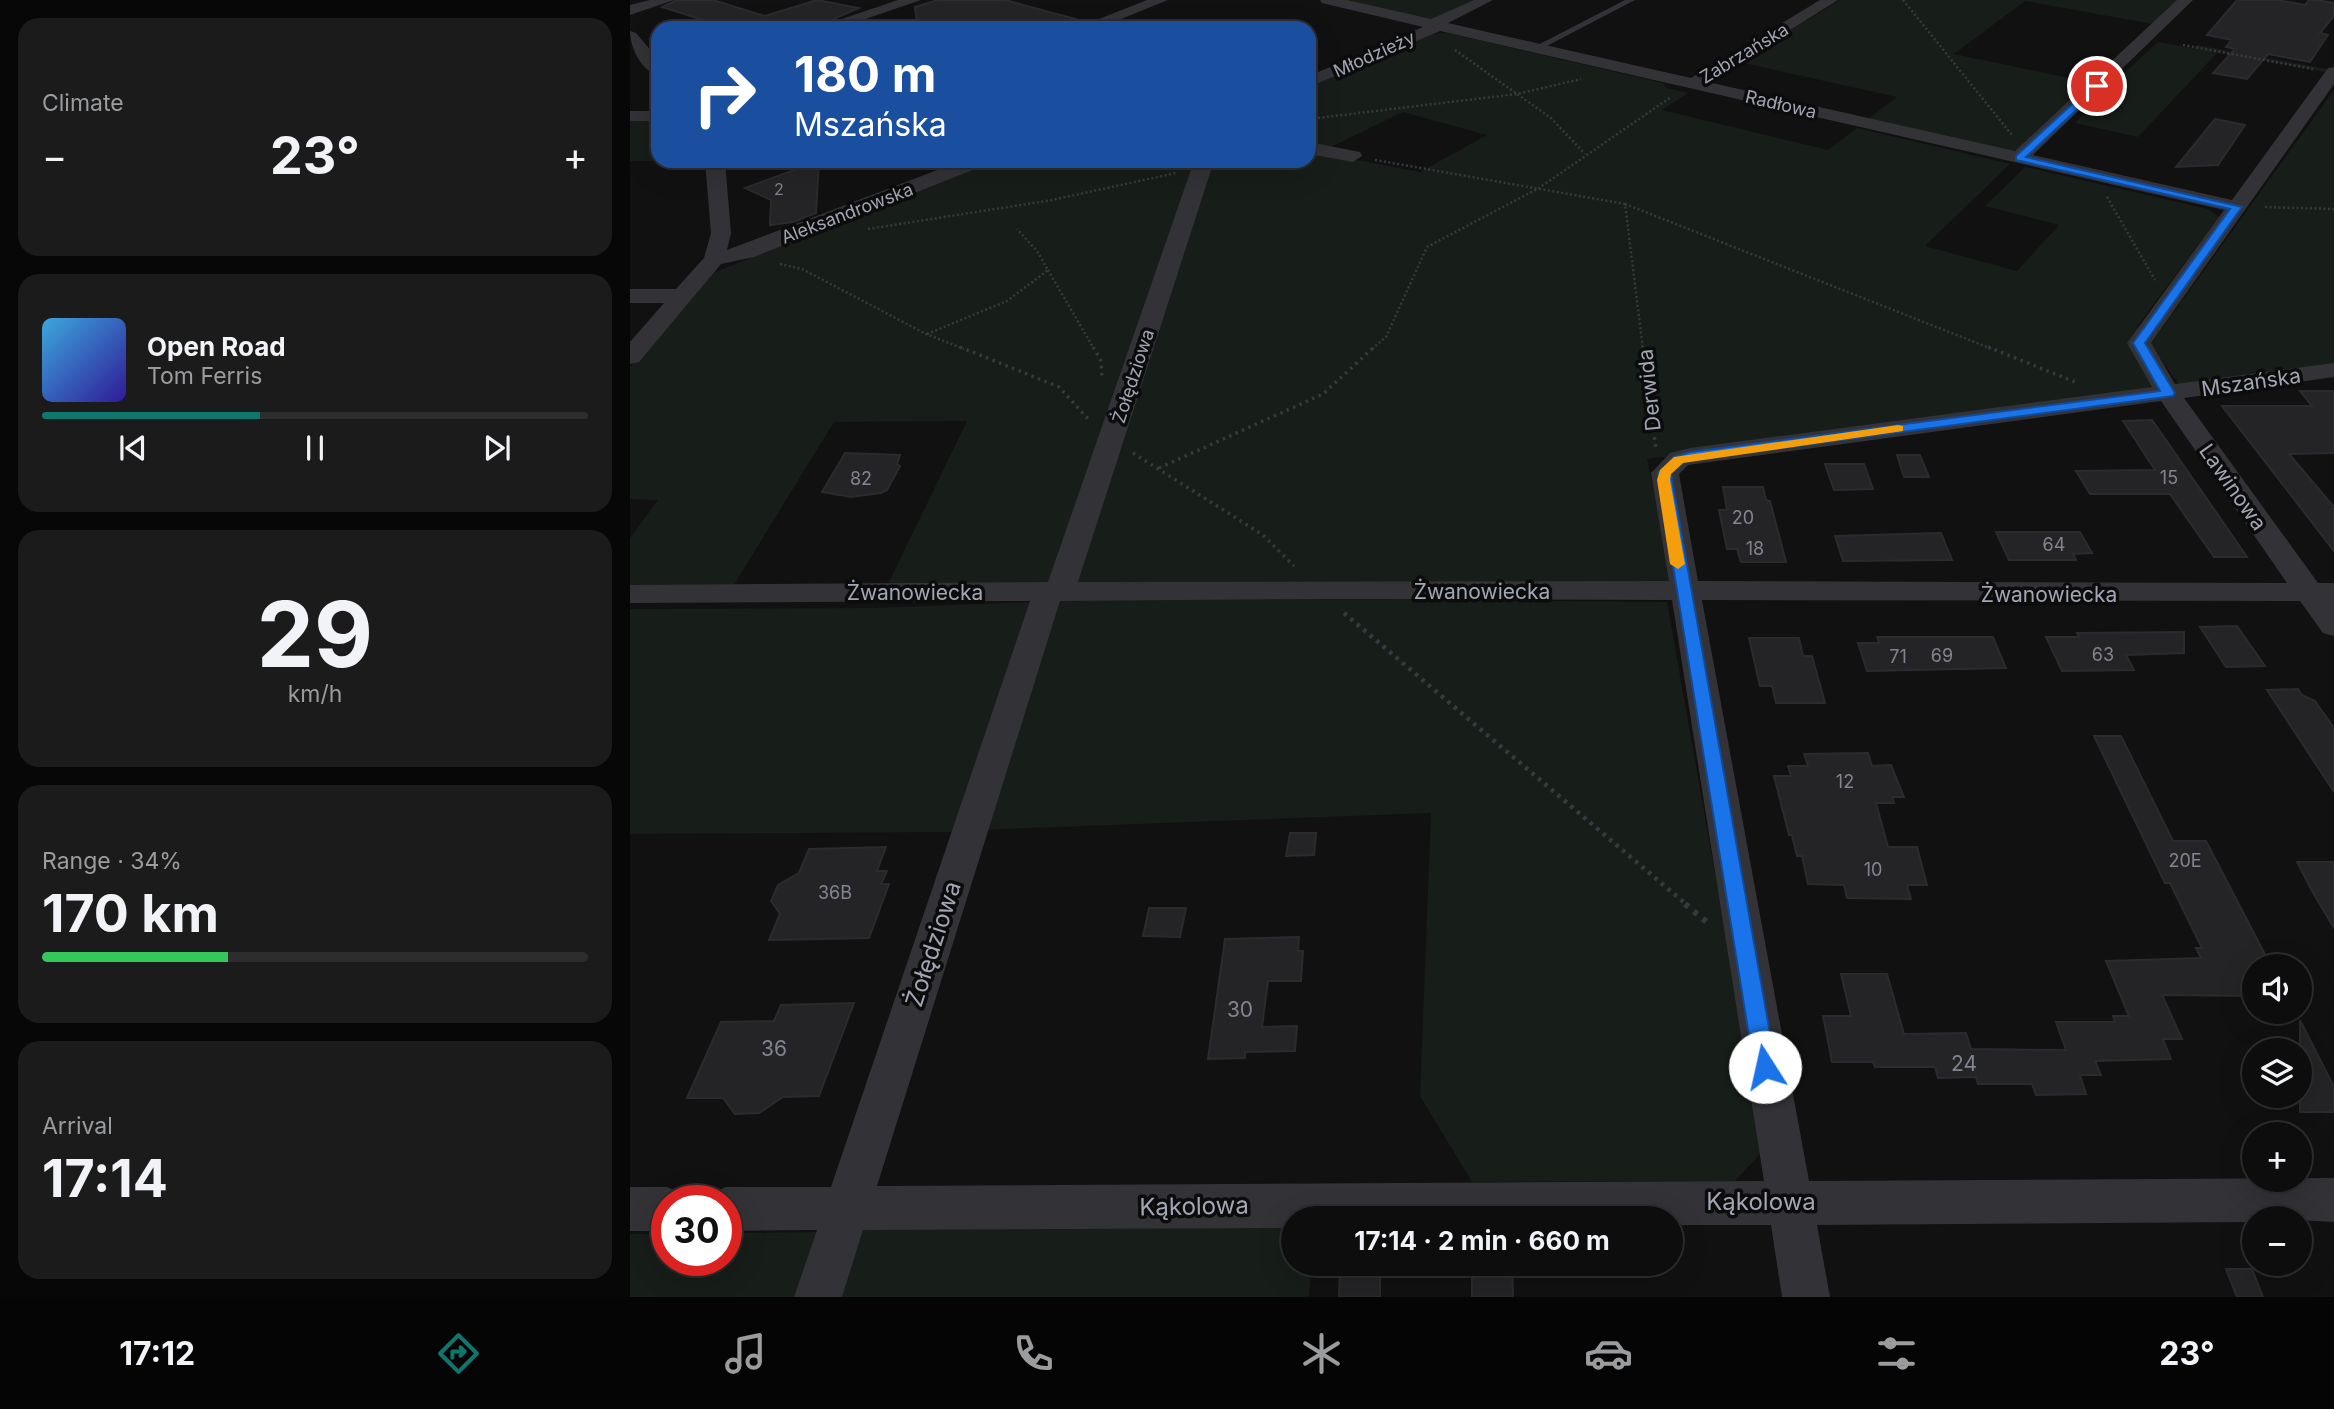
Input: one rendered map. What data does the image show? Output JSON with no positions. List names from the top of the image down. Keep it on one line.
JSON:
{"streets":{"street":["Zabrzańska","Młodzieży","Radłowa","Aleksandrowska","Żołędziowa","Mszańska","Lawinowa","Żwanowiecka","Kąkolowa"],"path":["Derwida"]},"crossings":[["Zabrzańska","Radłowa"],["Młodzieży","Radłowa"],["Żołędziowa","Żwanowiecka"],["Żołędziowa","Kąkolowa"],["Mszańska","Derwida"],["Mszańska","Lawinowa"],["Lawinowa","Żwanowiecka"]],"house_numbers":["2","15","82","20","64","18","63","69","71","12","20E","10","36B","30","36","24"],"page":{"tile":["Climate",["29","km/h"],["Range · 34%","170 km"],["Arrival","17:14"]],"turn":["180 m","Mszańska"],"heat":["−","23°","+"],"song":["Open Road","Tom Ferris"],"map_buttons":["+","−"],"limit":"30","trip":"17:14 · 2 min · 660 m","tabs":["17:12","23°"]}}
